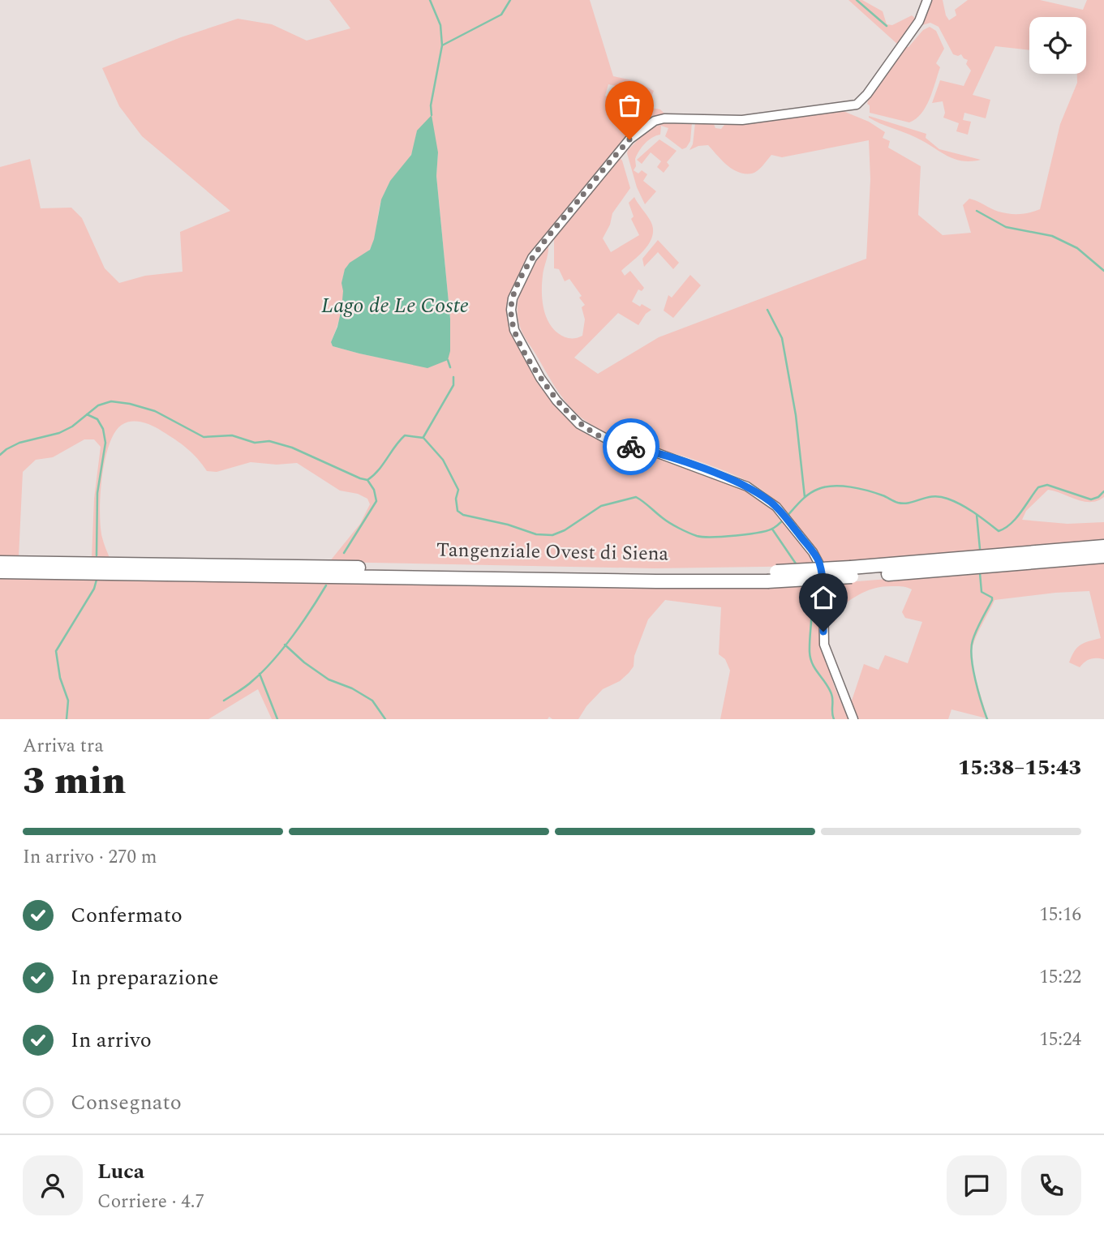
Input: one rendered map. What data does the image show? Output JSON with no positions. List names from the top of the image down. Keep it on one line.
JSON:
{"streets":{"highway":["Tangenziale Ovest di Siena"]},"water":["Lago de Le Coste"],"page":{"heading":["3 min","Arriva tra","15:38–15:43"],"panel":["Luca","Corriere · 4.7"],"bar":"In arrivo · 270 m","list":[["Confermato","15:16"],["In preparazione","15:22"],["In arrivo","15:24"],"Consegnato"]}}
